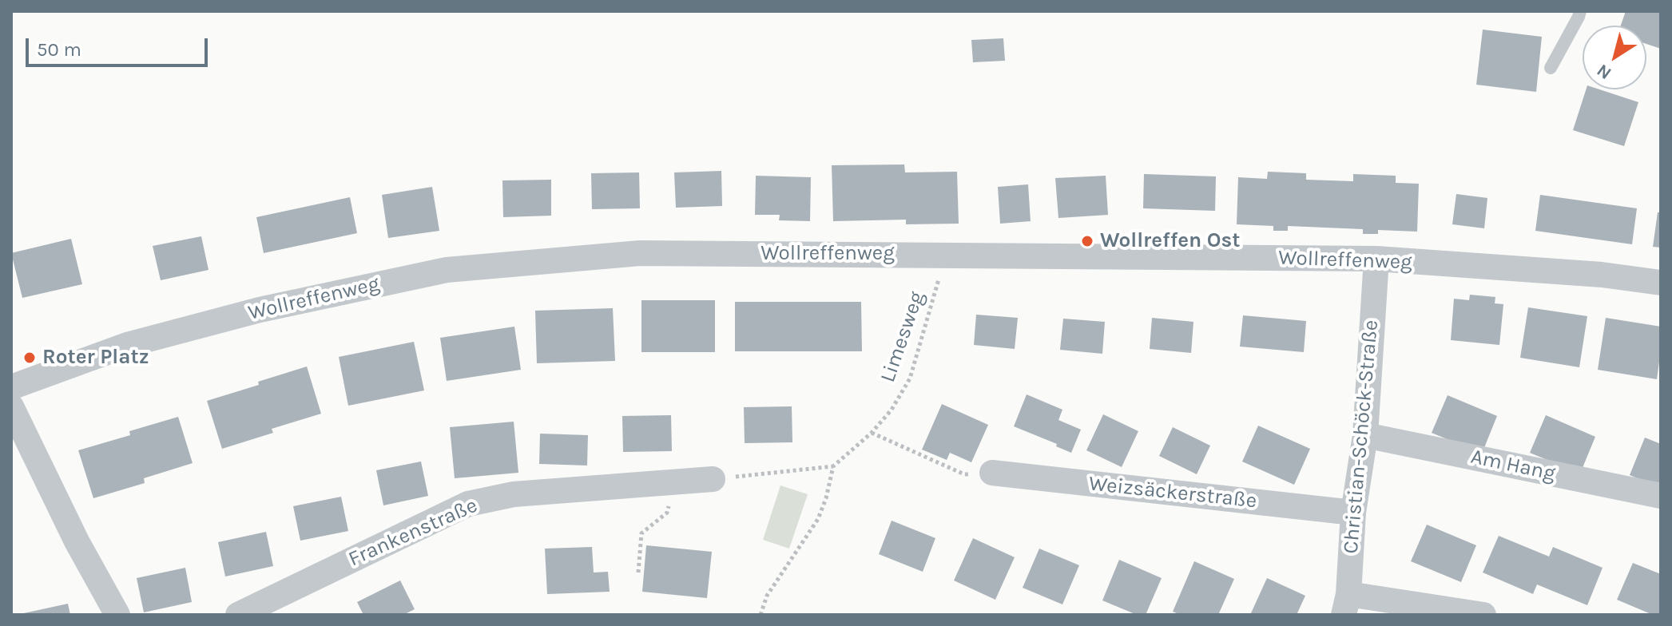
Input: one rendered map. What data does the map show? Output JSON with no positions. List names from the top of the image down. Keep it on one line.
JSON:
{"streets":{"street":["Wollreffenweg","Christian-Schöck-Straße","Am Hang","Weizsäckerstraße","Frankenstraße"],"path":["Limesweg"]},"crossings":[["Wollreffenweg","Limesweg"],["Wollreffenweg","Christian-Schöck-Straße"],["Christian-Schöck-Straße","Am Hang"],["Christian-Schöck-Straße","Weizsäckerstraße"]],"places":["Wollreffen Ost","Roter Platz"],"scale_bar":"50 m","north":"bottom left"}
